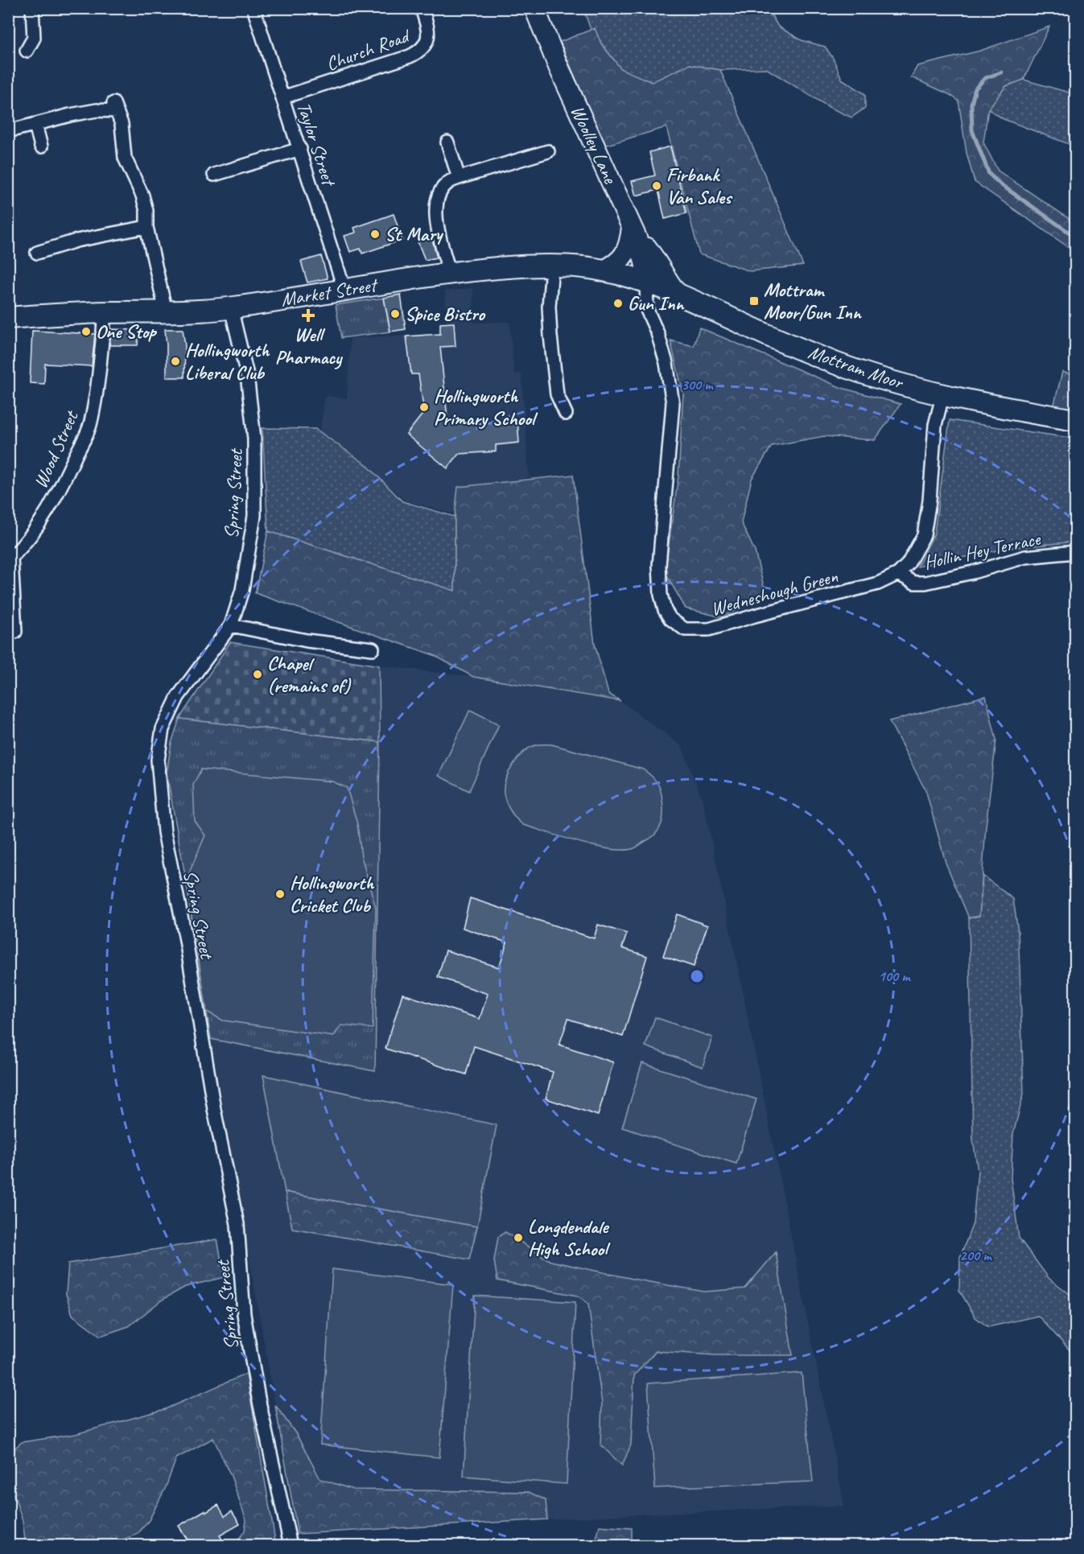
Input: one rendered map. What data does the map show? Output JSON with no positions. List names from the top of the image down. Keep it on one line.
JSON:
{"streets":{"highway":["Market Street","Mottram Moor"],"main road":["Woolley Lane"],"street":["Church Road","Taylor Street","Wood Street","Spring Street","Hollin Hey Terrace","Wedneshough Green"]},"crossings":[["Church Road","Taylor Street"],["Taylor Street","Market Street"],["Woolley Lane","Market Street"],["Woolley Lane","Mottram Moor"],["Woolley Lane","Wedneshough Green"],["Market Street","Mottram Moor"],["Market Street","Wood Street"],["Market Street","Spring Street"],["Market Street","Wedneshough Green"],["Mottram Moor","Wedneshough Green"],["Hollin Hey Terrace","Wedneshough Green"]],"places":{"other":["Firbank Van Sales","St Mary","Gun Inn","Spice Bistro","One Stop","Hollingworth Liberal Club","Hollingworth Primary School","Chapel (remains of)","Hollingworth Cricket Club","Longdendale High School"],"transit":["Mottram Moor/Gun Inn"],"health":["Well Pharmacy"]},"rings":["300 m","100 m","200 m"]}
